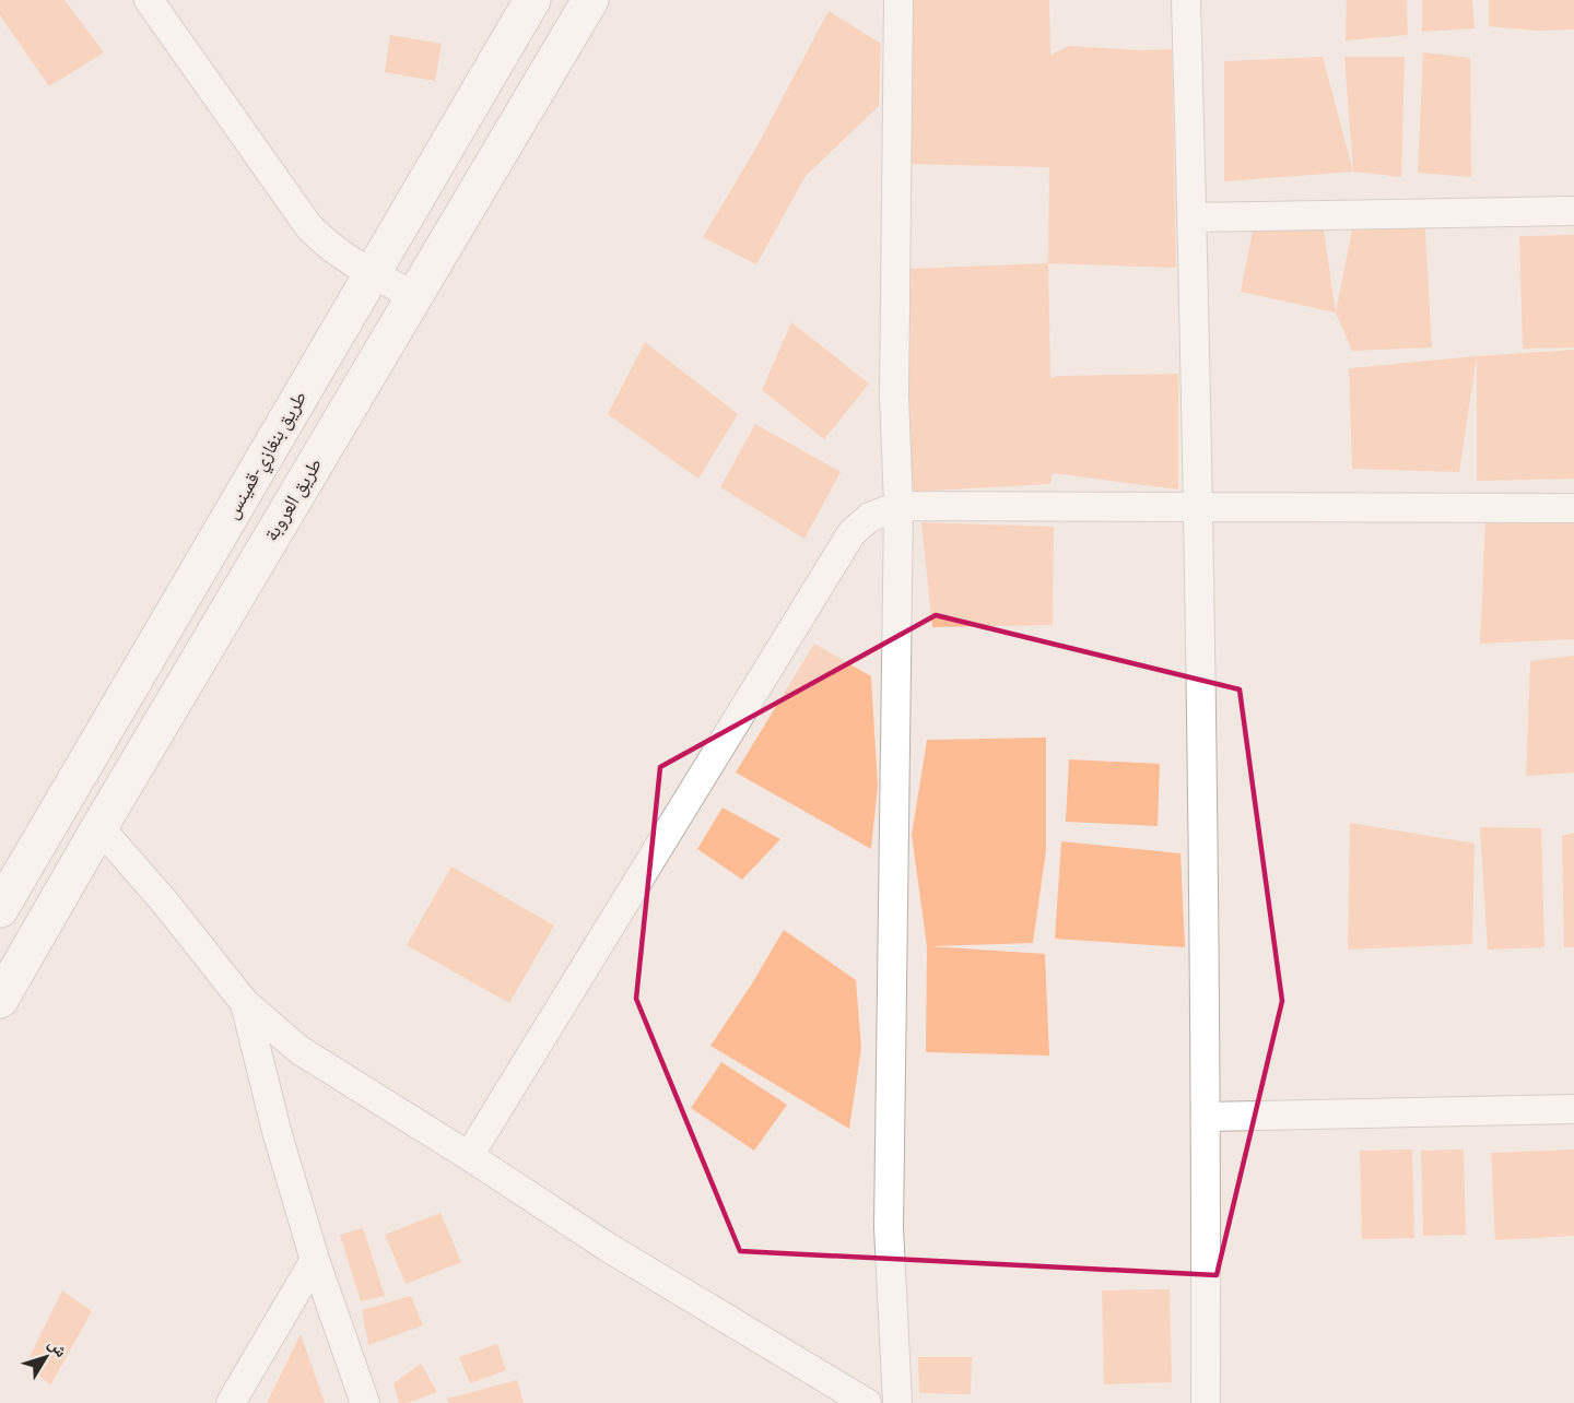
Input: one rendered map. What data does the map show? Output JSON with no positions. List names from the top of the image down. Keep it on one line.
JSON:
{"streets":{"main road":["طريق بنغازي-قمينس","طريق العروبة"]},"north":"top right"}
